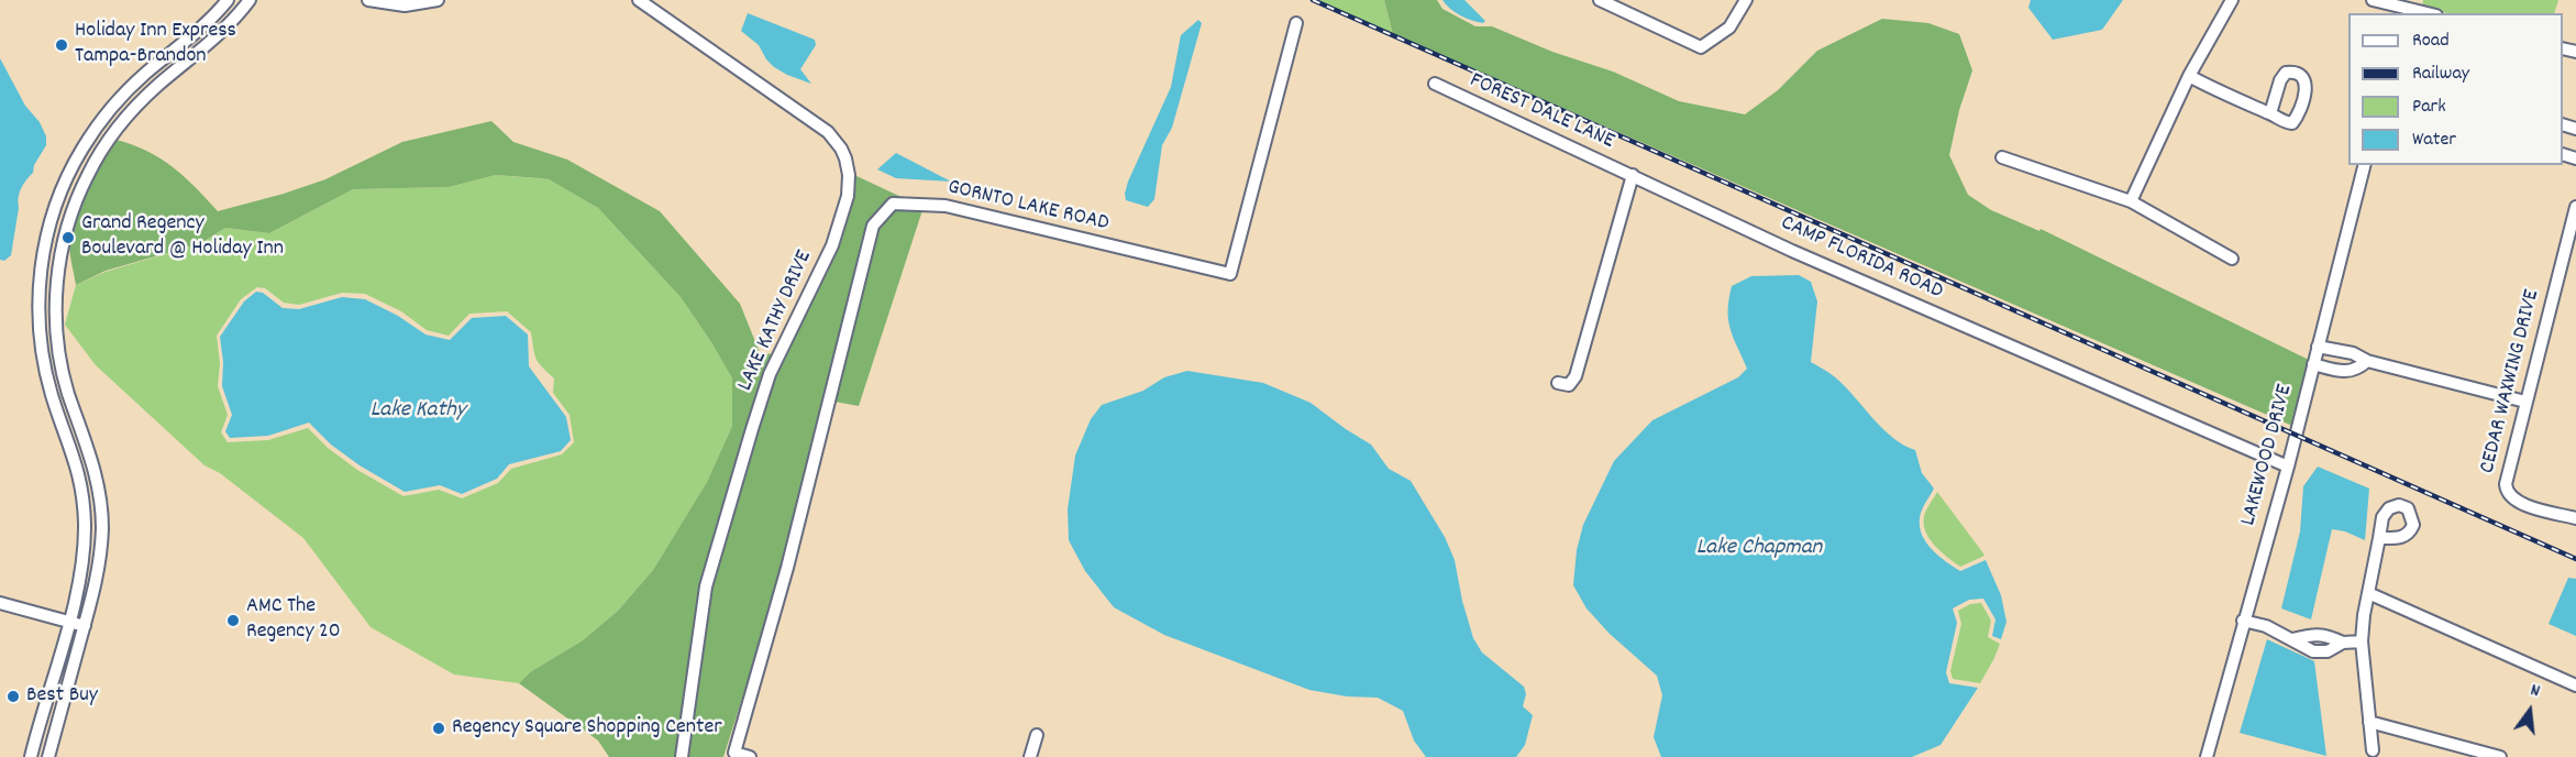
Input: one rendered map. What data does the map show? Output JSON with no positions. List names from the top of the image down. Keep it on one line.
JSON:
{"streets":{"street":["FOREST DALE LANE","GORNTO LAKE ROAD","CAMP FLORIDA ROAD","LAKE KATHY DRIVE","CEDAR WAXWING DRIVE","LAKEWOOD DRIVE"]},"crossings":[["FOREST DALE LANE","CAMP FLORIDA ROAD"],["CAMP FLORIDA ROAD","LAKEWOOD DRIVE"]],"water":["Lake Kathy","Lake Chapman"],"places":["Holiday Inn Express Tampa-Brandon","Grand Regency Boulevard @ Holiday Inn","AMC The Regency 20","Best Buy","Regency Square Shopping Center"],"legend":["Road","Railway","Park","Water"],"north":"top"}
